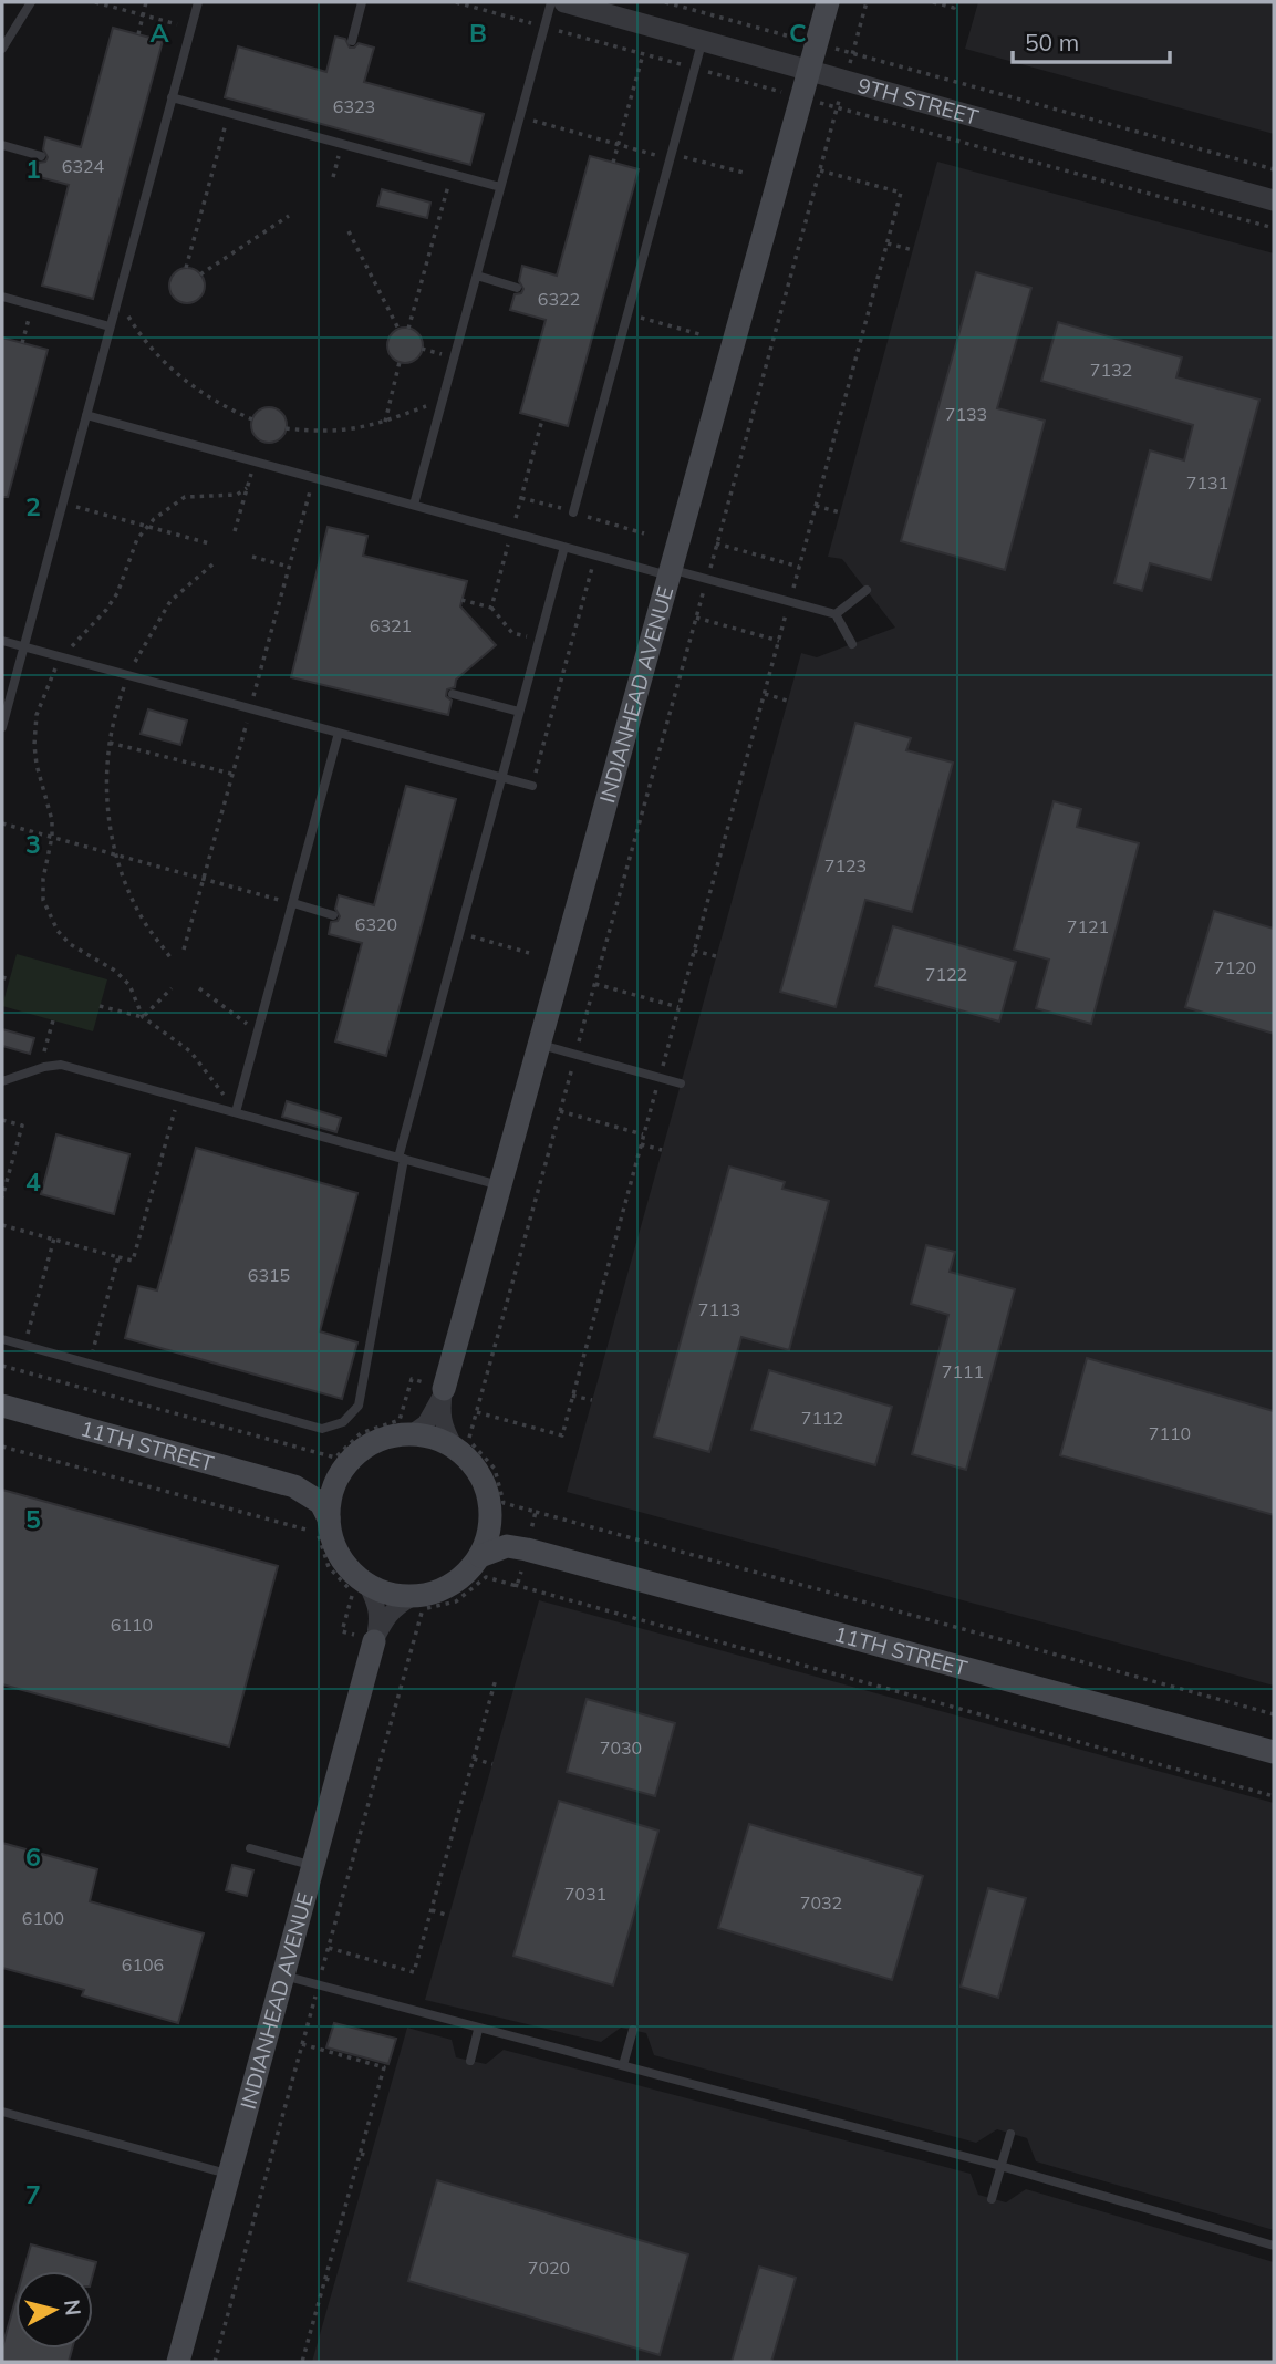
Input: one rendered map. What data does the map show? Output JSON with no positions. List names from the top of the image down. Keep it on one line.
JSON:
{"streets":{"main road":["INDIANHEAD AVENUE","11TH STREET"],"street":["9TH STREET"]},"crossings":[["9TH STREET","INDIANHEAD AVENUE"]],"house_numbers":["6323","6324","6322","7132","7133","7131","6321","7123","6320","7121","7120","7122","6315","7113","7111","7112","7110","6110","7030","7031","7032","6100","6106","7020"],"scale_bar":"50 m","north":"right","grid":{"columns":["A","B","C"],"rows":["1","2","3","4","5","6","7"]}}
